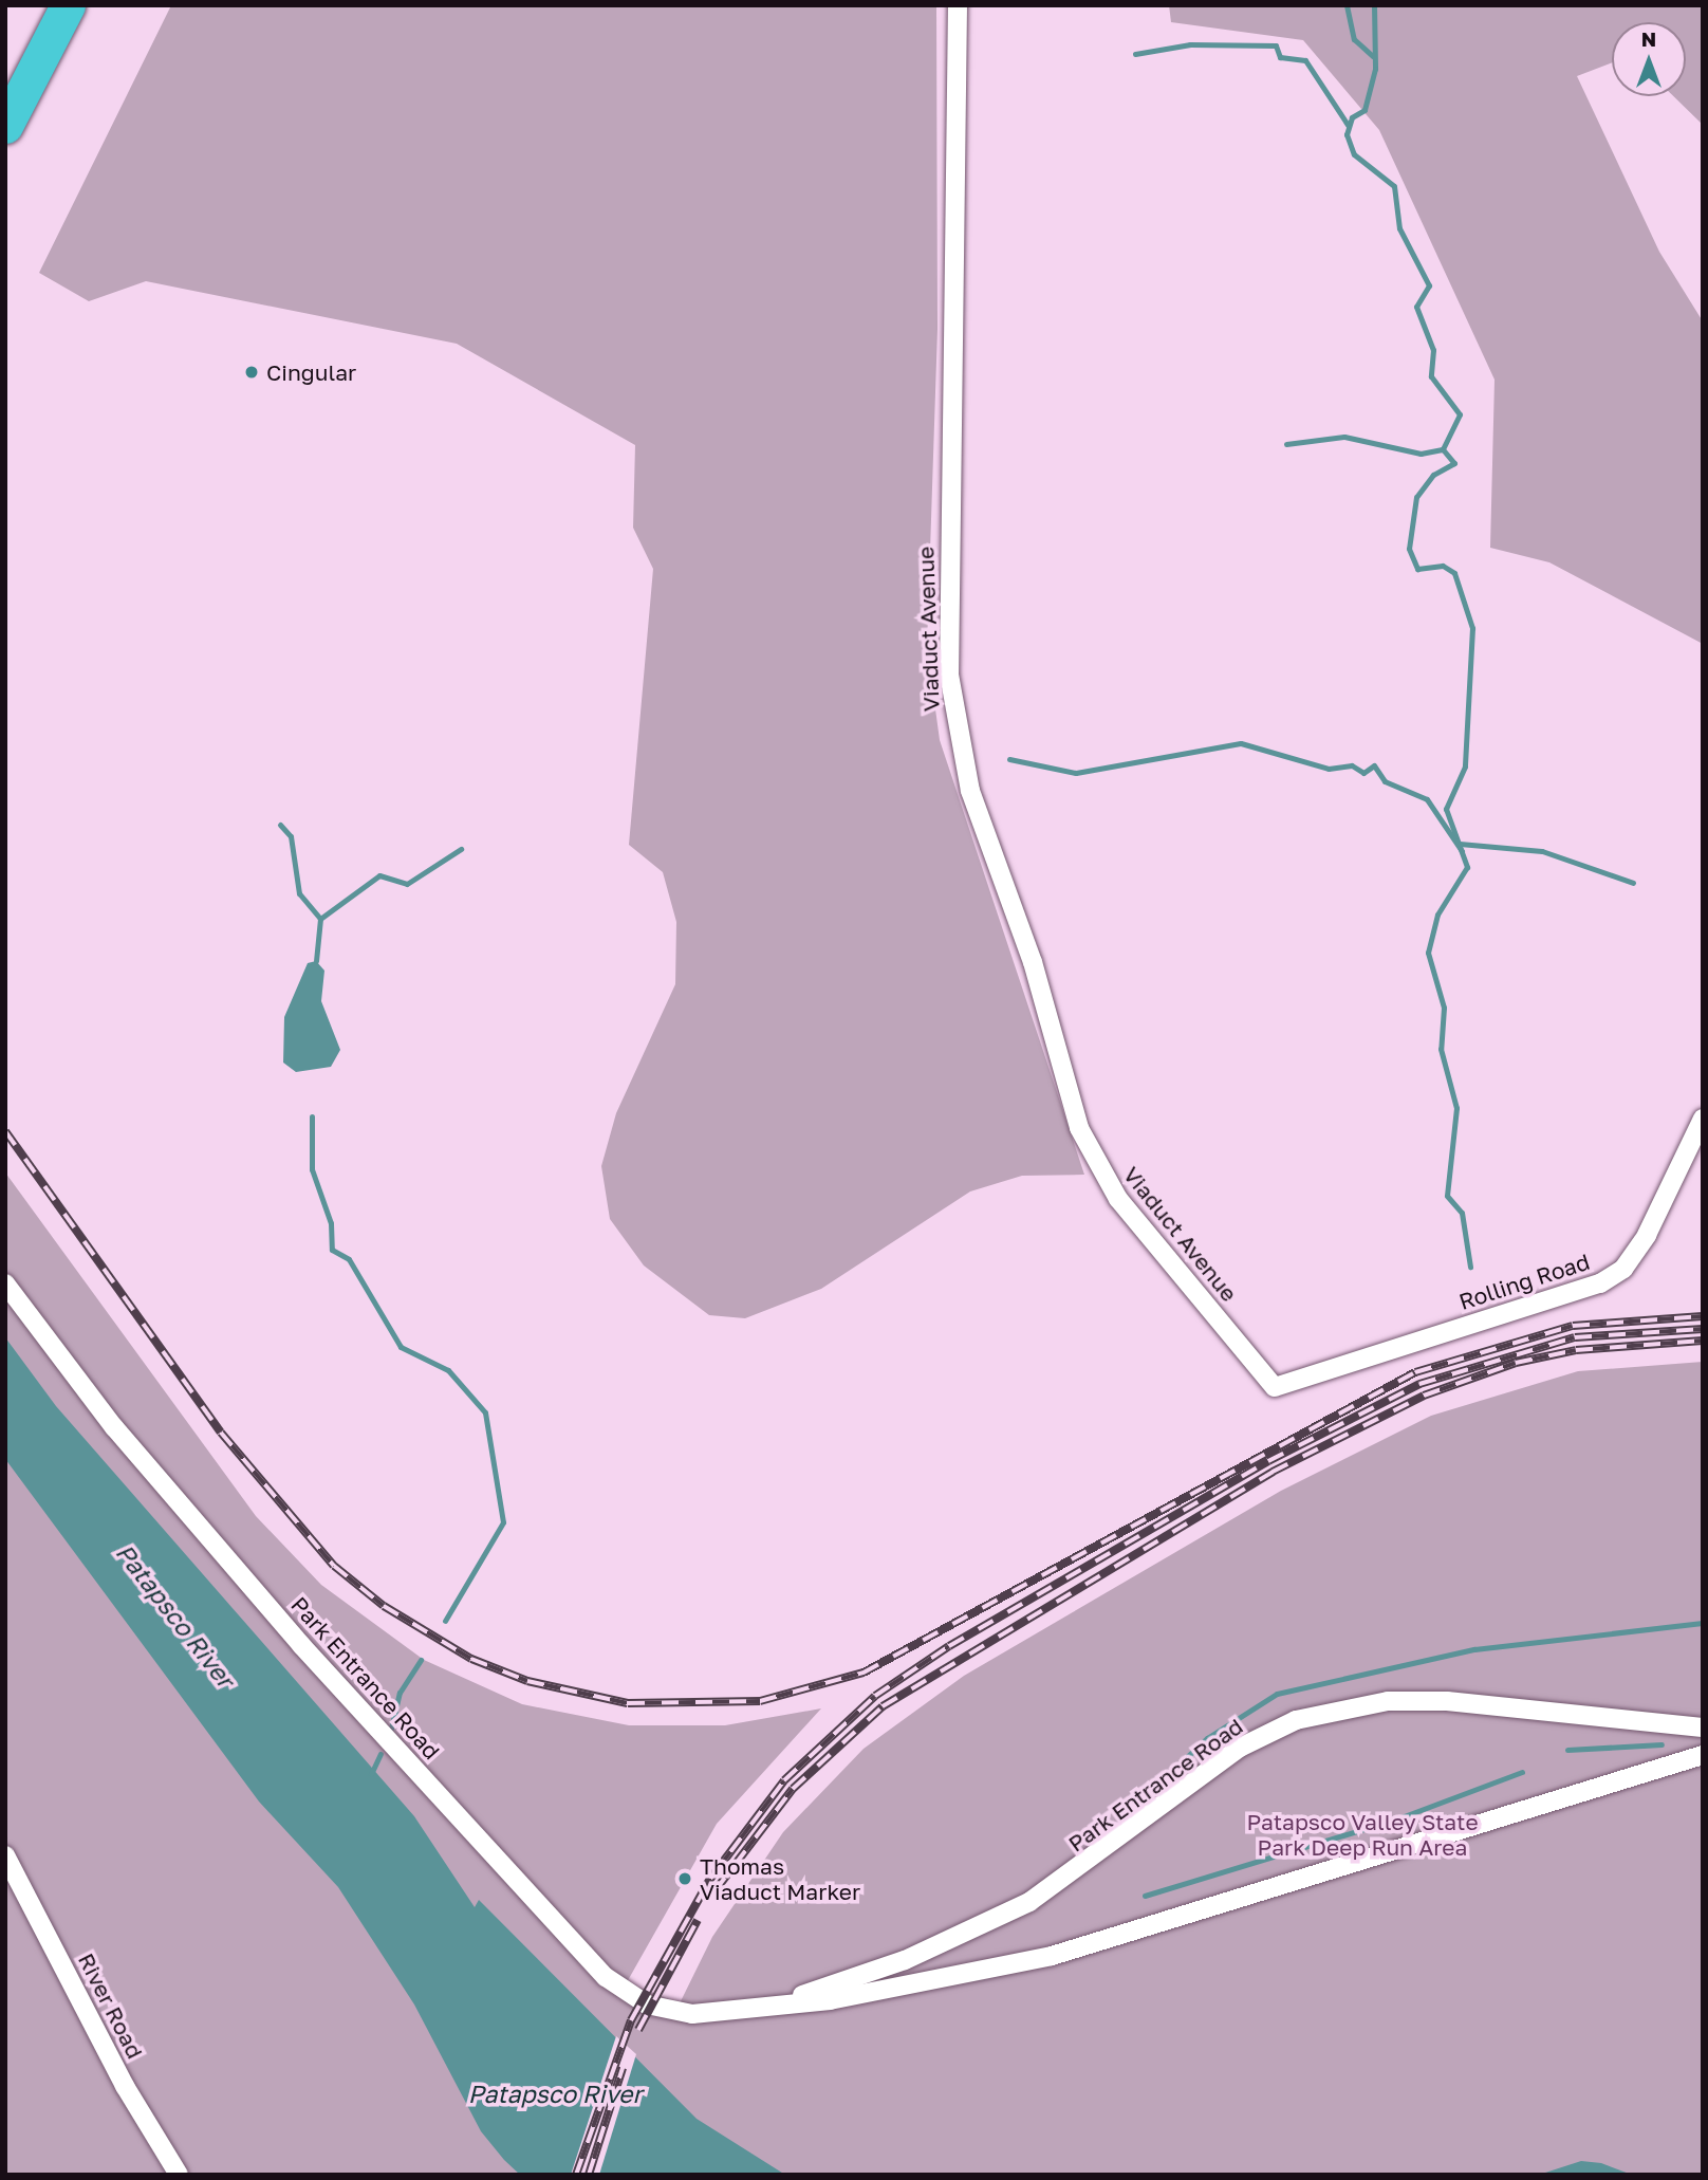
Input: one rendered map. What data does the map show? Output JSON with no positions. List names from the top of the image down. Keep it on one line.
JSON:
{"streets":{"street":["Viaduct Avenue","Rolling Road","Park Entrance Road","River Road"]},"crossings":[["Viaduct Avenue","Rolling Road"]],"water":["Patapsco River"],"parks":["Patapsco Valley State Park Deep Run Area"],"places":["Cingular","Thomas Viaduct Marker"],"north":"top"}
